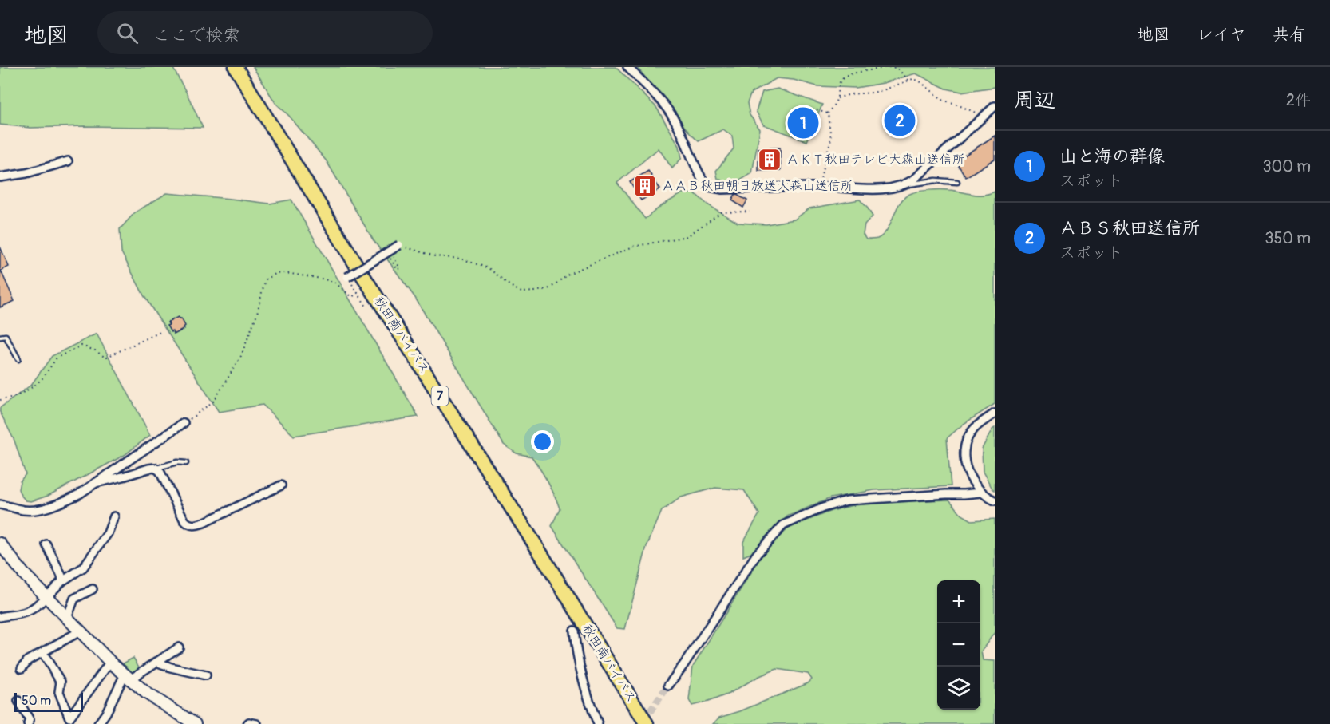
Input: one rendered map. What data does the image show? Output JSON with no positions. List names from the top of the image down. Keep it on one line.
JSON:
{"streets":{"highway":["秋田南バイパス","7"]},"places":{"building":["ＡＫＴ秋田テレビ大森山送信所","ＡＡＢ秋田朝日放送大森山送信所"]},"scale_bar":"50 m","page":{"header":"地図","search":"ここで検索","nav":["地図","レイヤ","共有"],"heading":["周辺","2件"],"pins":["2","1"],"list":[{"mark":"1","name":"山と海の群像","note":"スポット","value":"300 m"},{"mark":"2","name":"ＡＢＳ秋田送信所","note":"スポット","value":"350 m"}],"map_buttons":["+","−"],"scale":"50 m"}}
